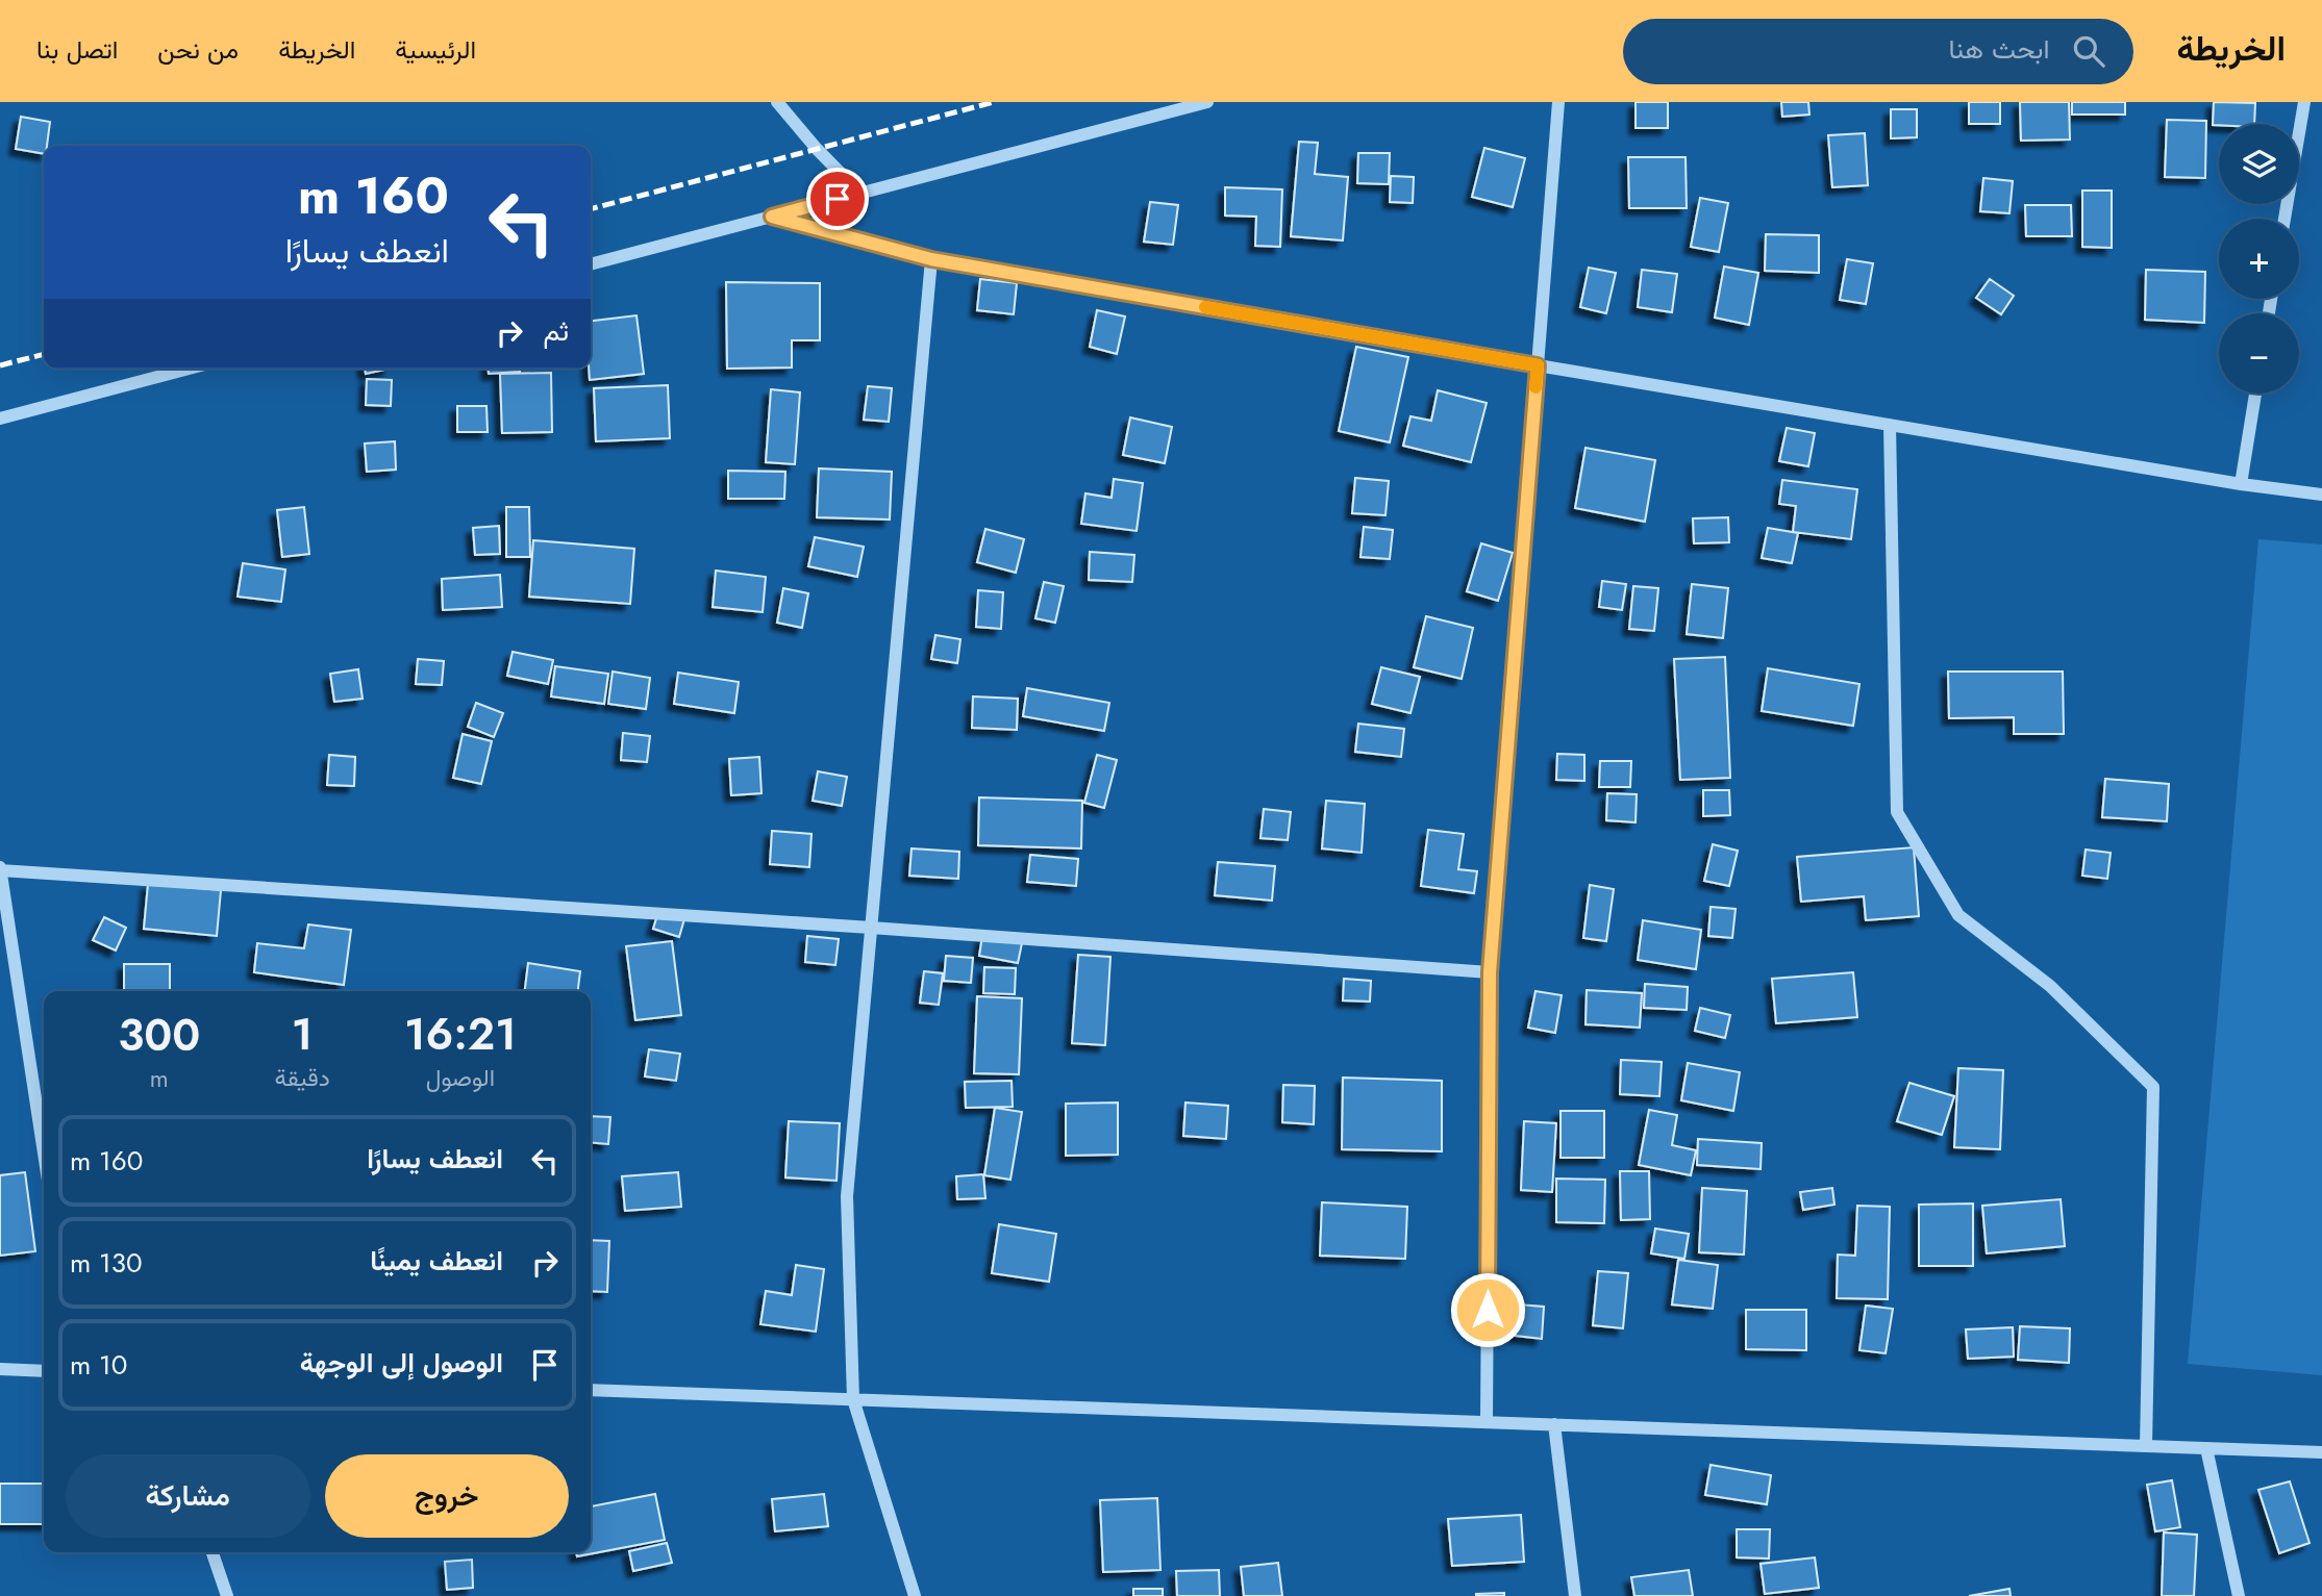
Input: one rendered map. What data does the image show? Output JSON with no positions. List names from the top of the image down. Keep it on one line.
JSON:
{"page":{"header":"الخريطة","search":"ابحث هنا","nav":["الرئيسية","الخريطة","من نحن","اتصل بنا"],"map_buttons":["+","−"],"turn":["160 m","انعطف يسارًا"],"then":"ثم","eta":["16:21","الوصول","1","دقيقة","300","m"],"list":[{"name":"انعطف يسارًا","value":"160 m"},{"name":"انعطف يمينًا","value":"130 m"},{"name":"الوصول إلى الوجهة","value":"10 m"}],"buttons":["خروج","مشاركة"]}}
